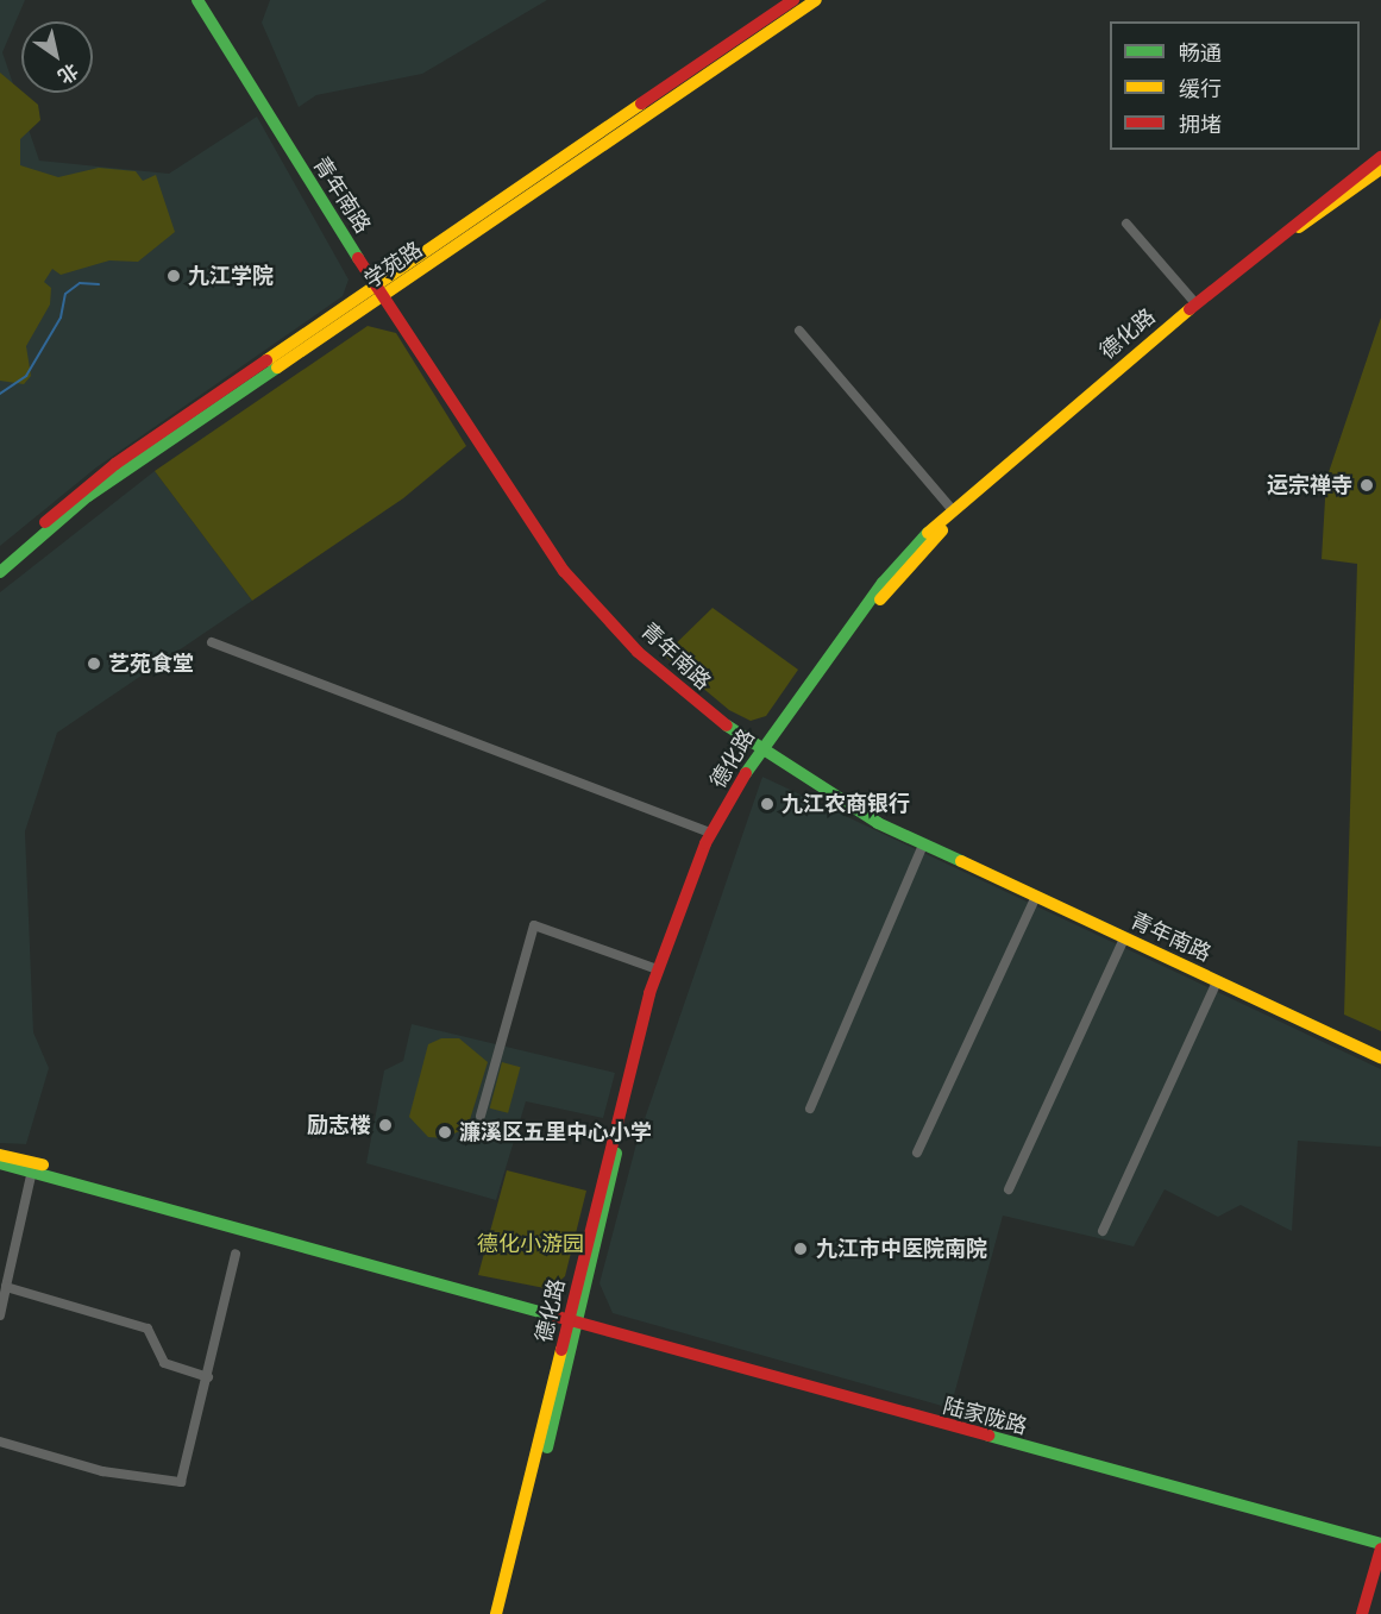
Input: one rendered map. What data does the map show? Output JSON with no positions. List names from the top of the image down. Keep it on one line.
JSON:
{"streets":{"main road":["青年南路","学苑路","德化路","陆家陇路"]},"crossings":[["青年南路","学苑路"],["青年南路","德化路"],["德化路","陆家陇路"]],"parks":["德化小游园"],"places":["九江学院","运宗禅寺","艺苑食堂","九江农商银行","励志楼","濂溪区五里中心小学","九江市中医院南院"],"legend":["畅通","缓行","拥堵"],"north":"bottom right"}
